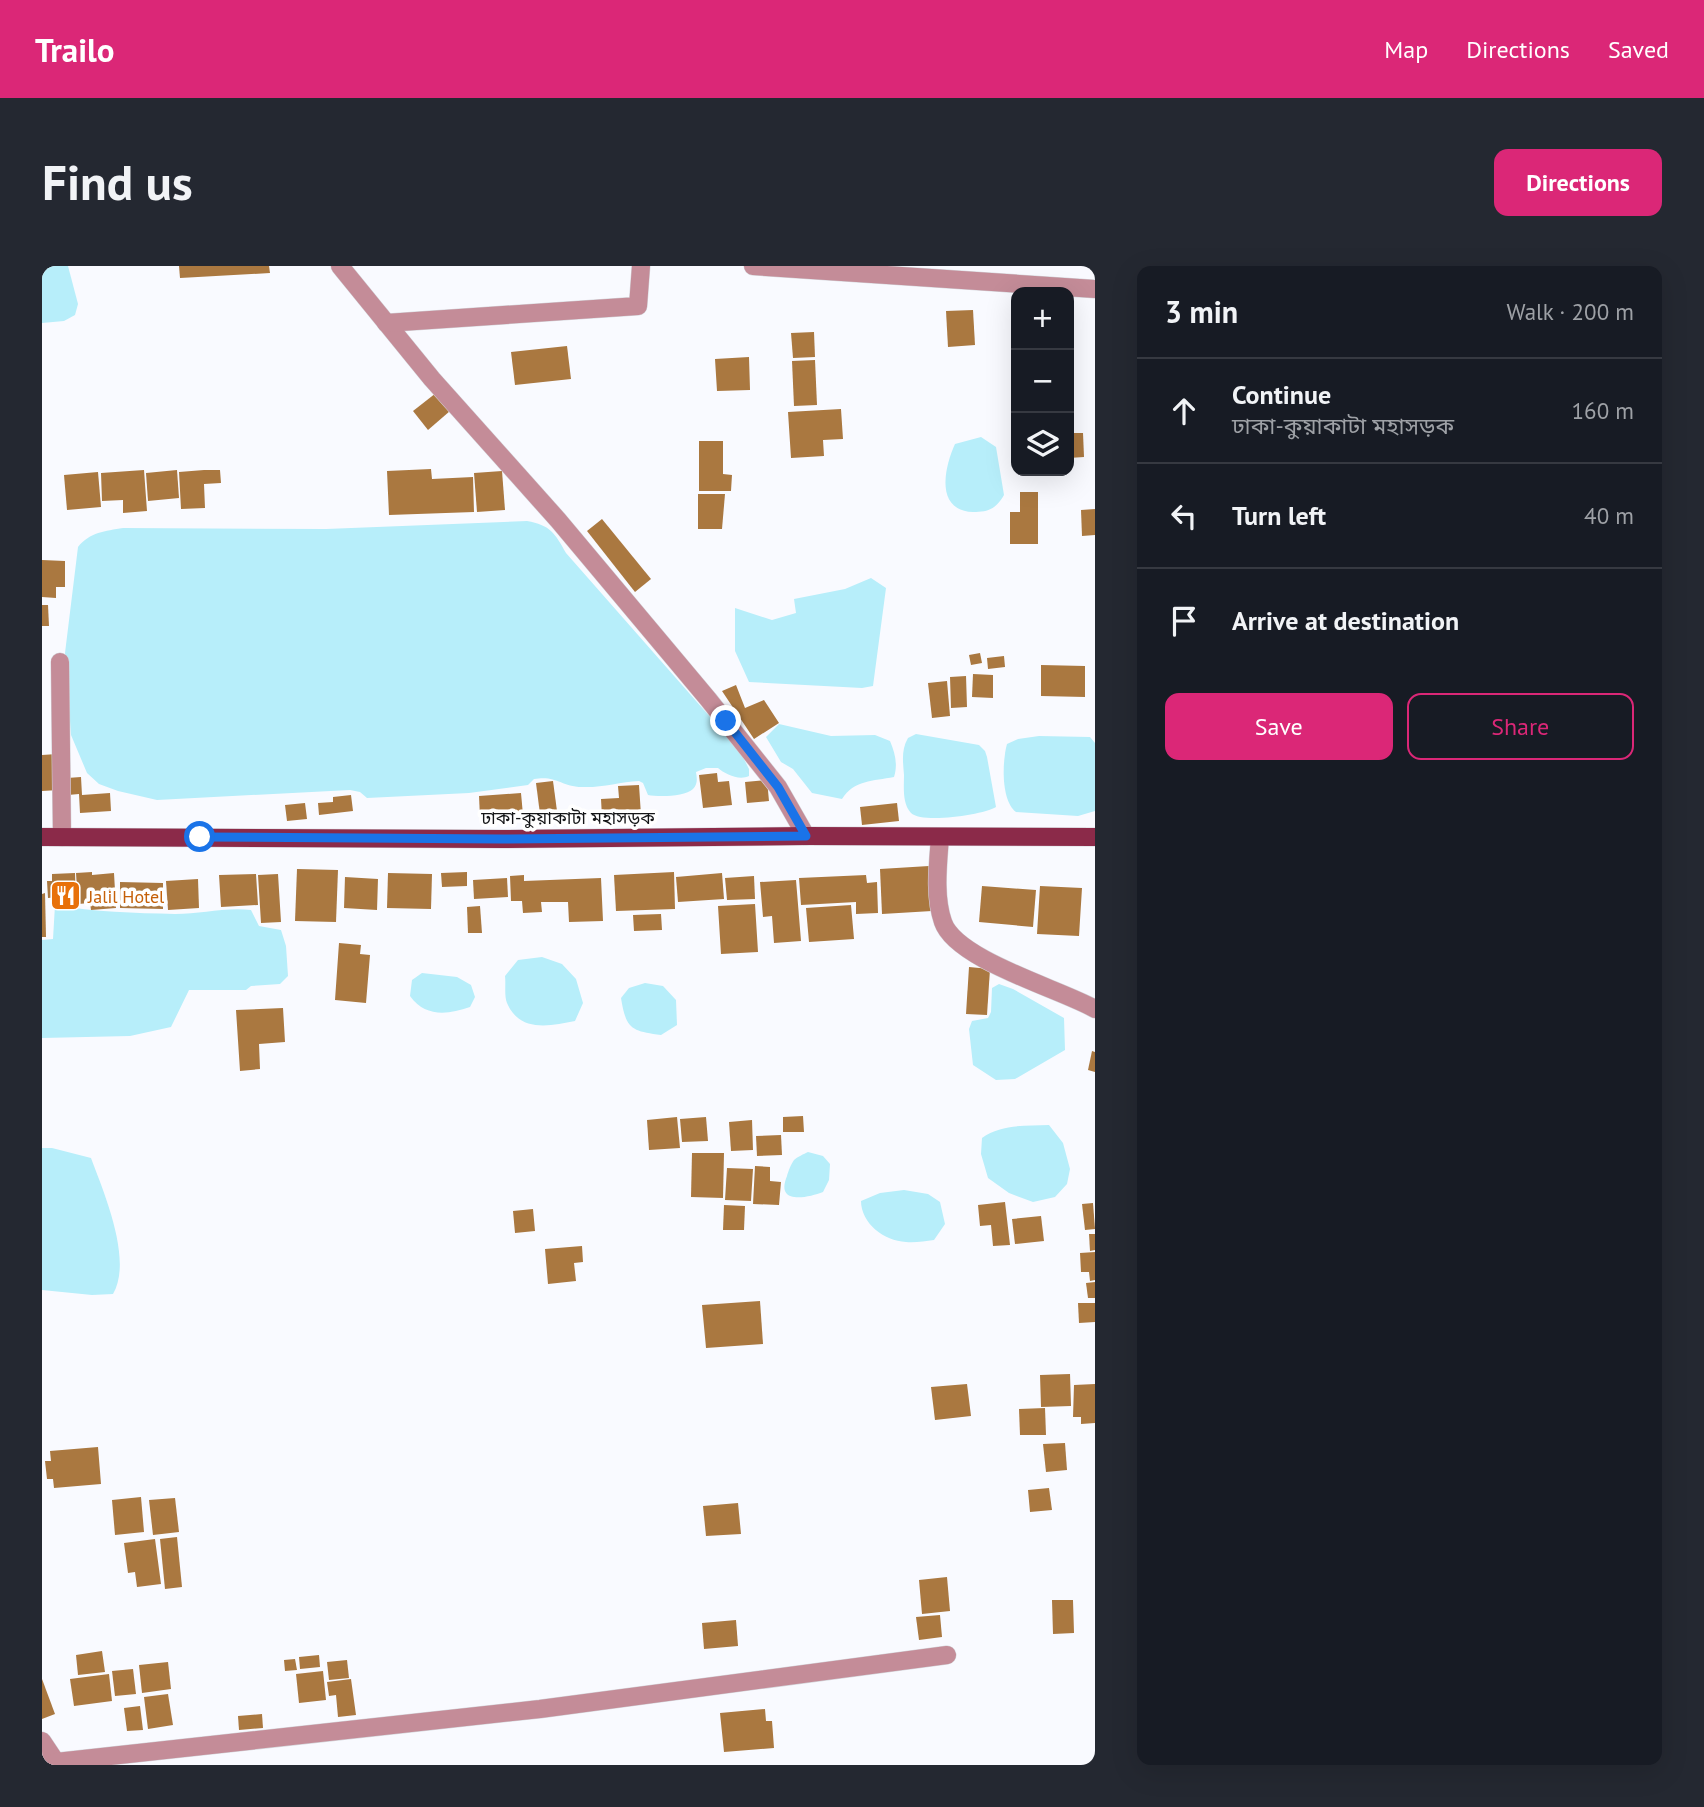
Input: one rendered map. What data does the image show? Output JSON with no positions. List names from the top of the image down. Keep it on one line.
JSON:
{"streets":{"main road":["ঢাকা-কুয়াকাটা মহাসড়ক"]},"places":{"restaurant":["Jalil Hotel"]},"page":{"header":"Trailo","nav":["Map","Directions","Saved"],"buttons":["Directions",["Save","Share"]],"title":"Find us","heading":["3 min","Walk · 200 m"],"map_buttons":["+","−"],"list":[["Continue","ঢাকা-কুয়াকাটা মহাসড়ক","160 m"],["Turn left","40 m"],"Arrive at destination"]}}
